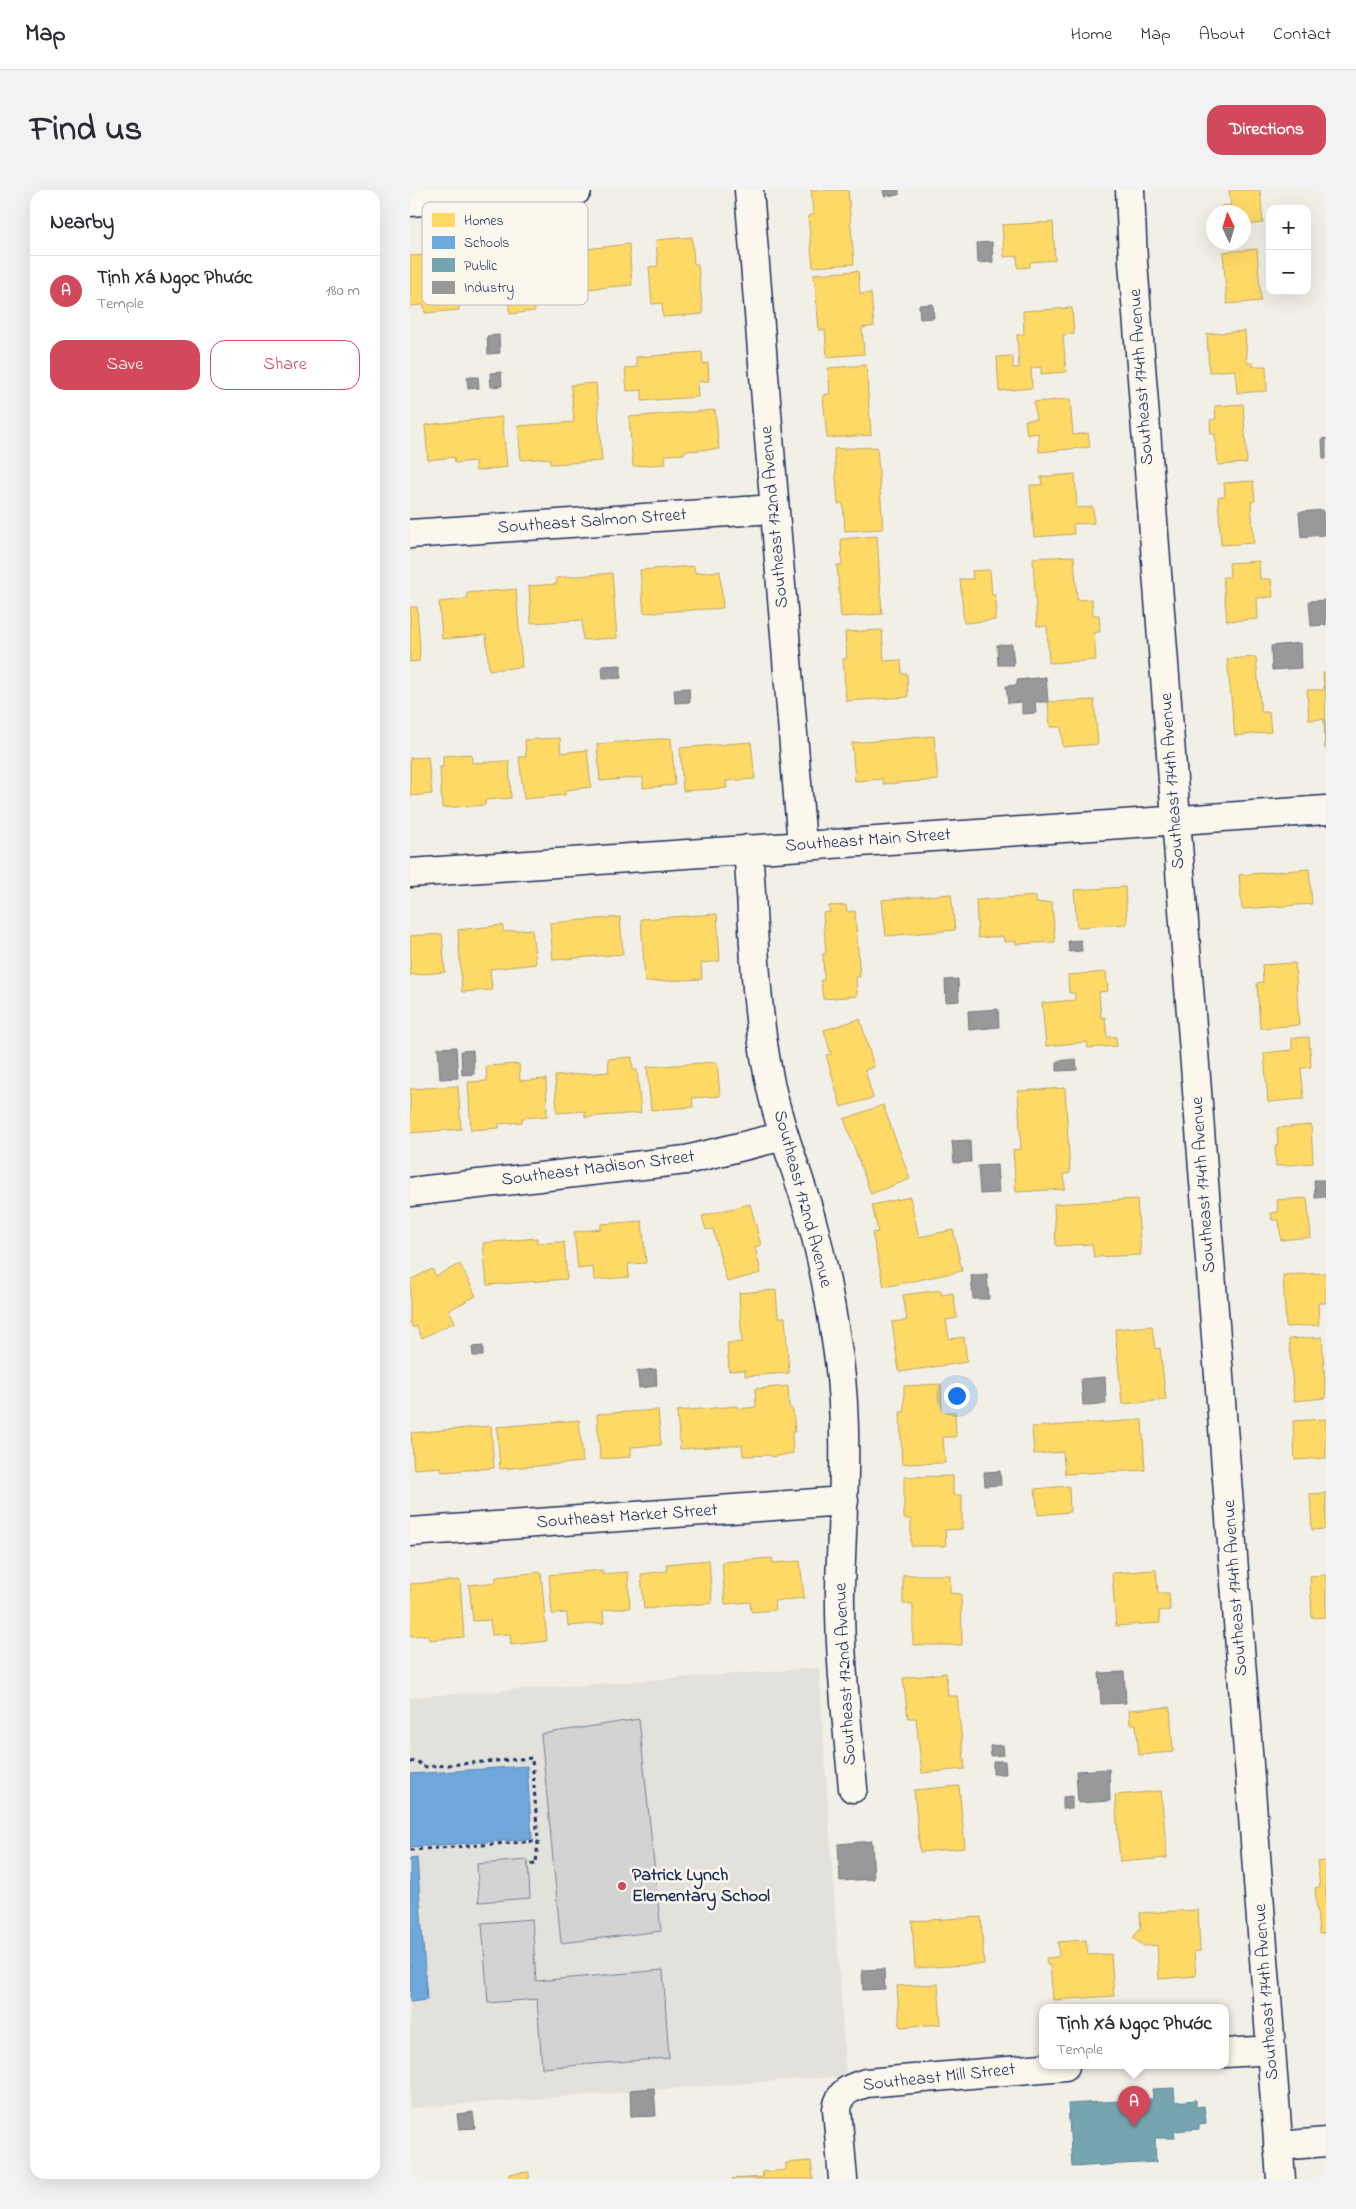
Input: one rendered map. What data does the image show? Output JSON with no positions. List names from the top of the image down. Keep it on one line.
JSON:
{"streets":{"street":["Southeast 174th Avenue","Southeast 172nd Avenue","Southeast Salmon Street","Southeast Main Street","Southeast Madison Street","Southeast Market Street","Southeast Mill Street"]},"crossings":[["Southeast 174th Avenue","Southeast Main Street"],["Southeast 172nd Avenue","Southeast Salmon Street"],["Southeast 172nd Avenue","Southeast Main Street"],["Southeast 172nd Avenue","Southeast Madison Street"],["Southeast 172nd Avenue","Southeast Market Street"]],"places":["Patrick Lynch Elementary School"],"legend":["Homes","Schools","Public","Industry"],"north":"top","page":{"header":"Map","nav":["Home","Map","About","Contact"],"title":"Find us","buttons":["Directions",["Save","Share"]],"heading":"Nearby","map_buttons":["+","−"],"list":[{"mark":"A","name":"Tịnh Xá Ngọc Phước","note":"Temple","value":"180 m"}],"popup":["Tịnh Xá Ngọc Phước","Temple"],"pins":"A"}}
